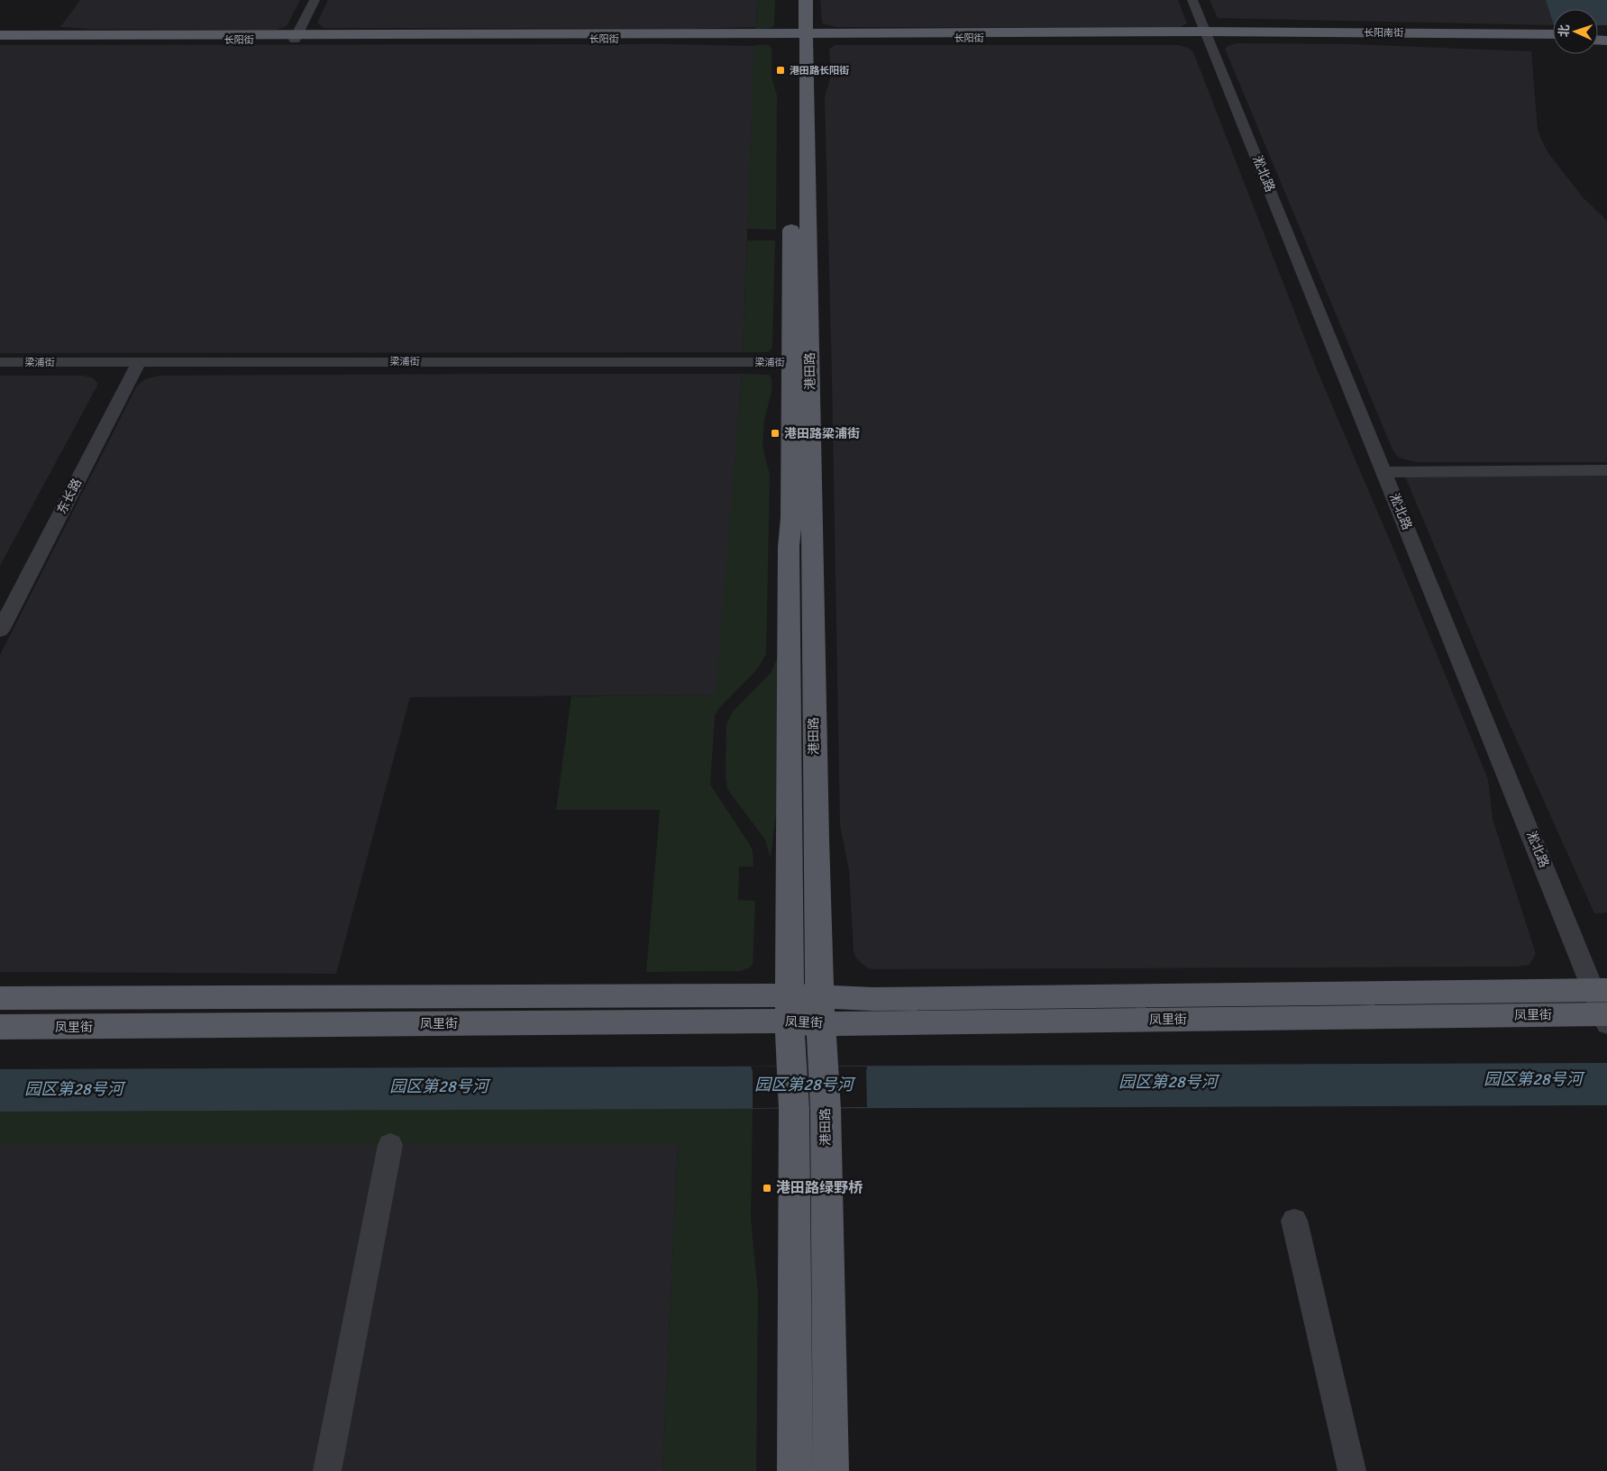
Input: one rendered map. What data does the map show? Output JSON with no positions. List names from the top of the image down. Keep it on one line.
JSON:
{"streets":{"main road":["长阳南街","长阳街","港田路","凤里街"],"street":["淞北路","梁浦街","东长路"]},"crossings":[["长阳南街","长阳街"],["长阳南街","淞北路"],["长阳街","淞北路"],["长阳街","港田路"],["淞北路","凤里街"],["梁浦街","港田路"],["梁浦街","东长路"],["港田路","凤里街"]],"water":["园区第28号河"],"places":{"transit":["港田路长阳街","港田路梁浦街","港田路绿野桥"]},"north":"left"}
